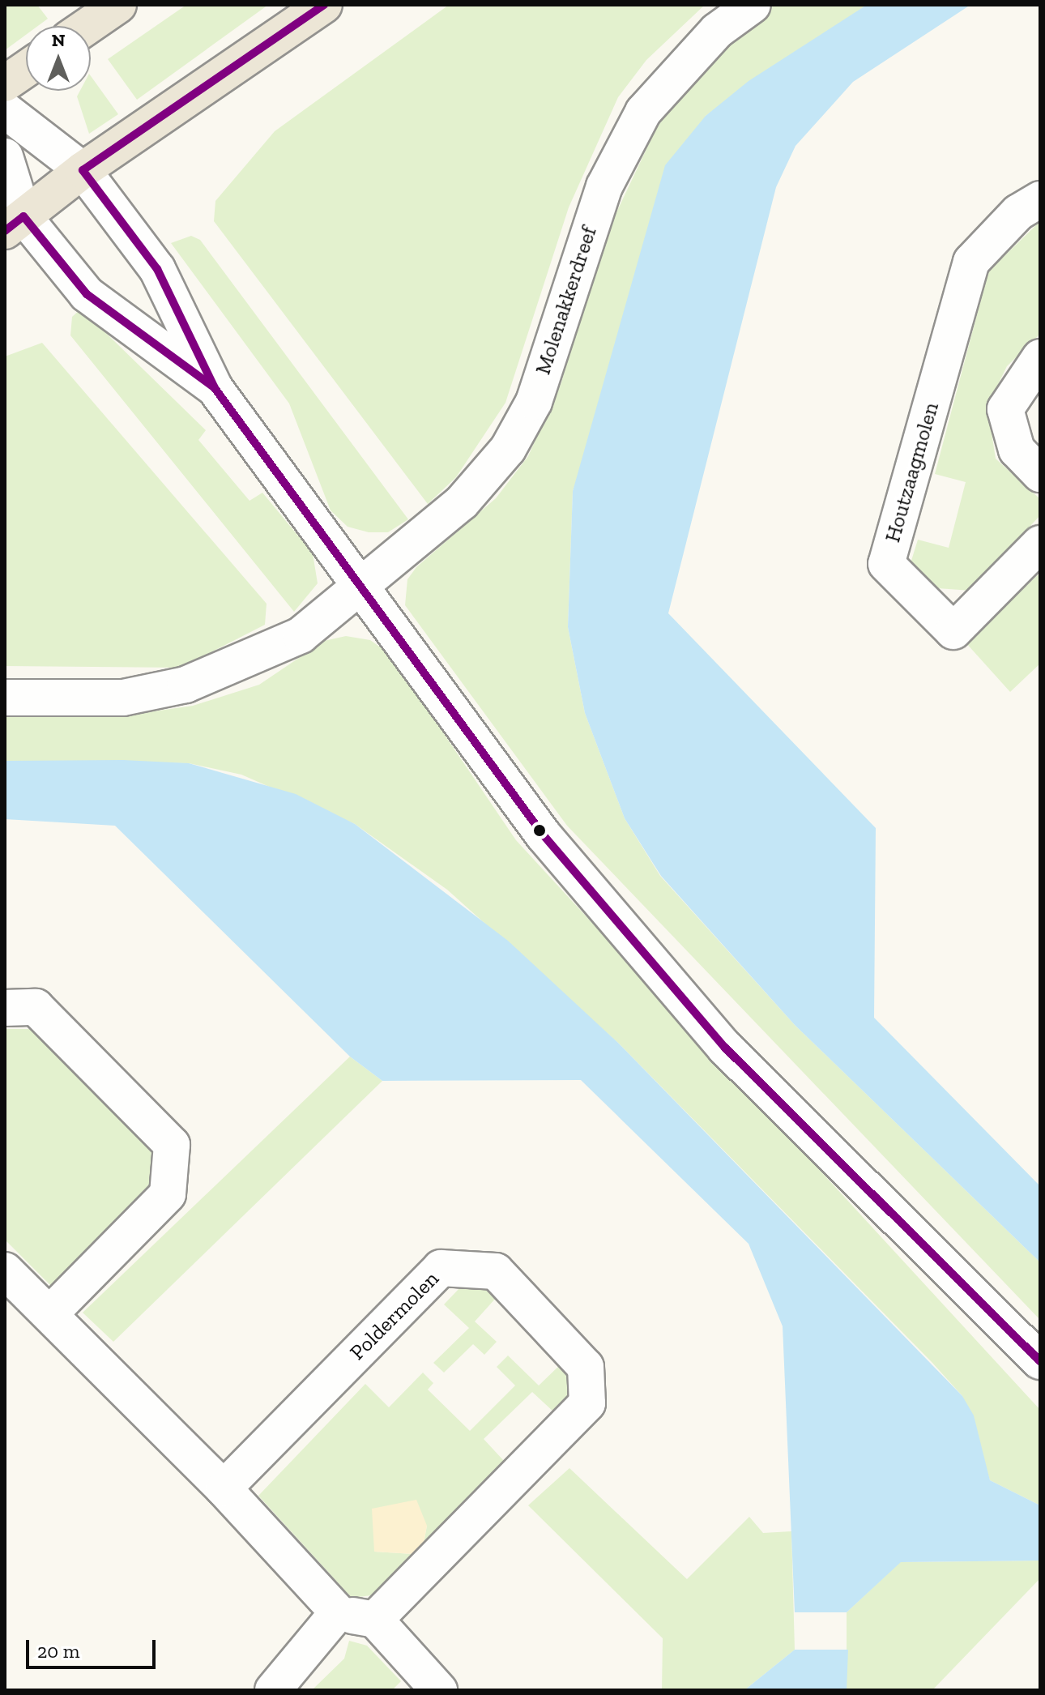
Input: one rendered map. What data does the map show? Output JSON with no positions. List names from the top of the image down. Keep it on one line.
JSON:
{"streets":{"street":["Molenakkerdreef","Houtzaagmolen","Poldermolen"]},"scale_bar":"20 m","north":"top"}
